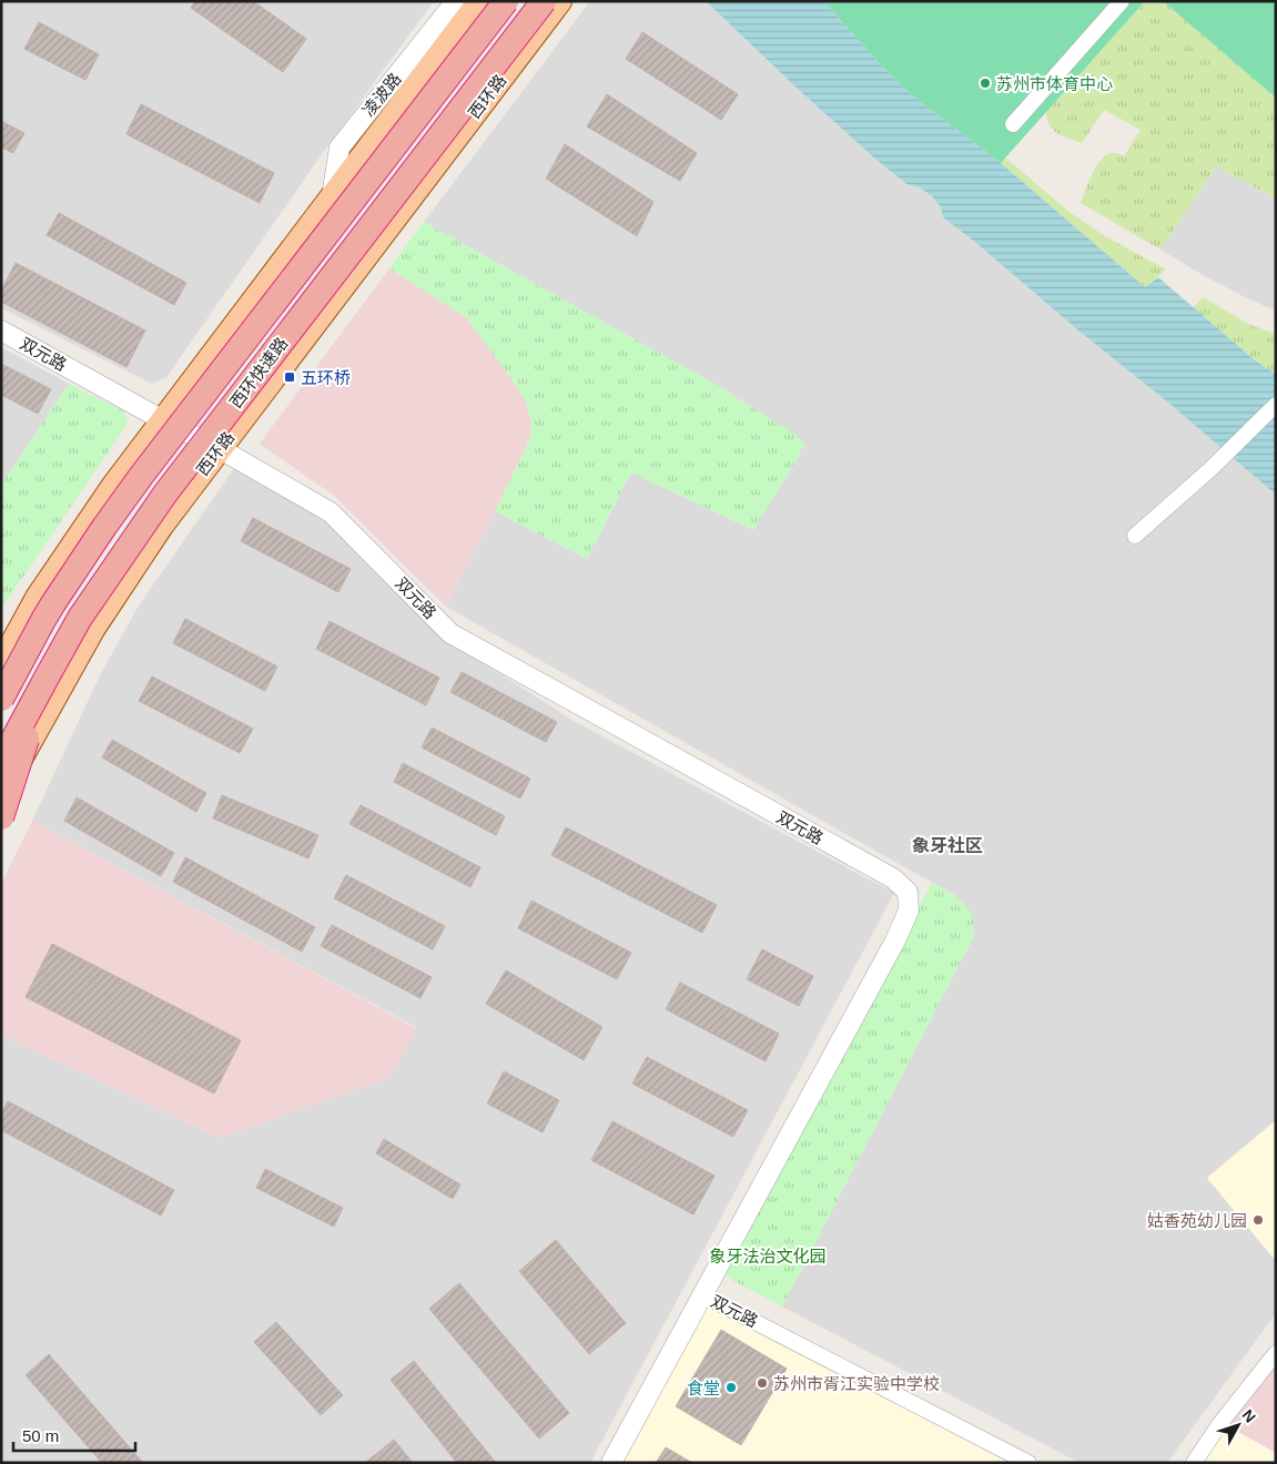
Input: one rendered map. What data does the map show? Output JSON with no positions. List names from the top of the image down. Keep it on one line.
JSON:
{"streets":{"highway":["西环快速路"],"main road":["西环路"],"street":["凌波路","双元路"]},"crossings":[["西环路","双元路"]],"districts":["象牙社区"],"parks":["象牙法治文化园"],"places":{"other":["苏州市体育中心","姑香苑幼儿园","苏州市胥江实验中学校","食堂"],"transit":["五环桥"]},"scale_bar":"50 m","north":"top right"}
